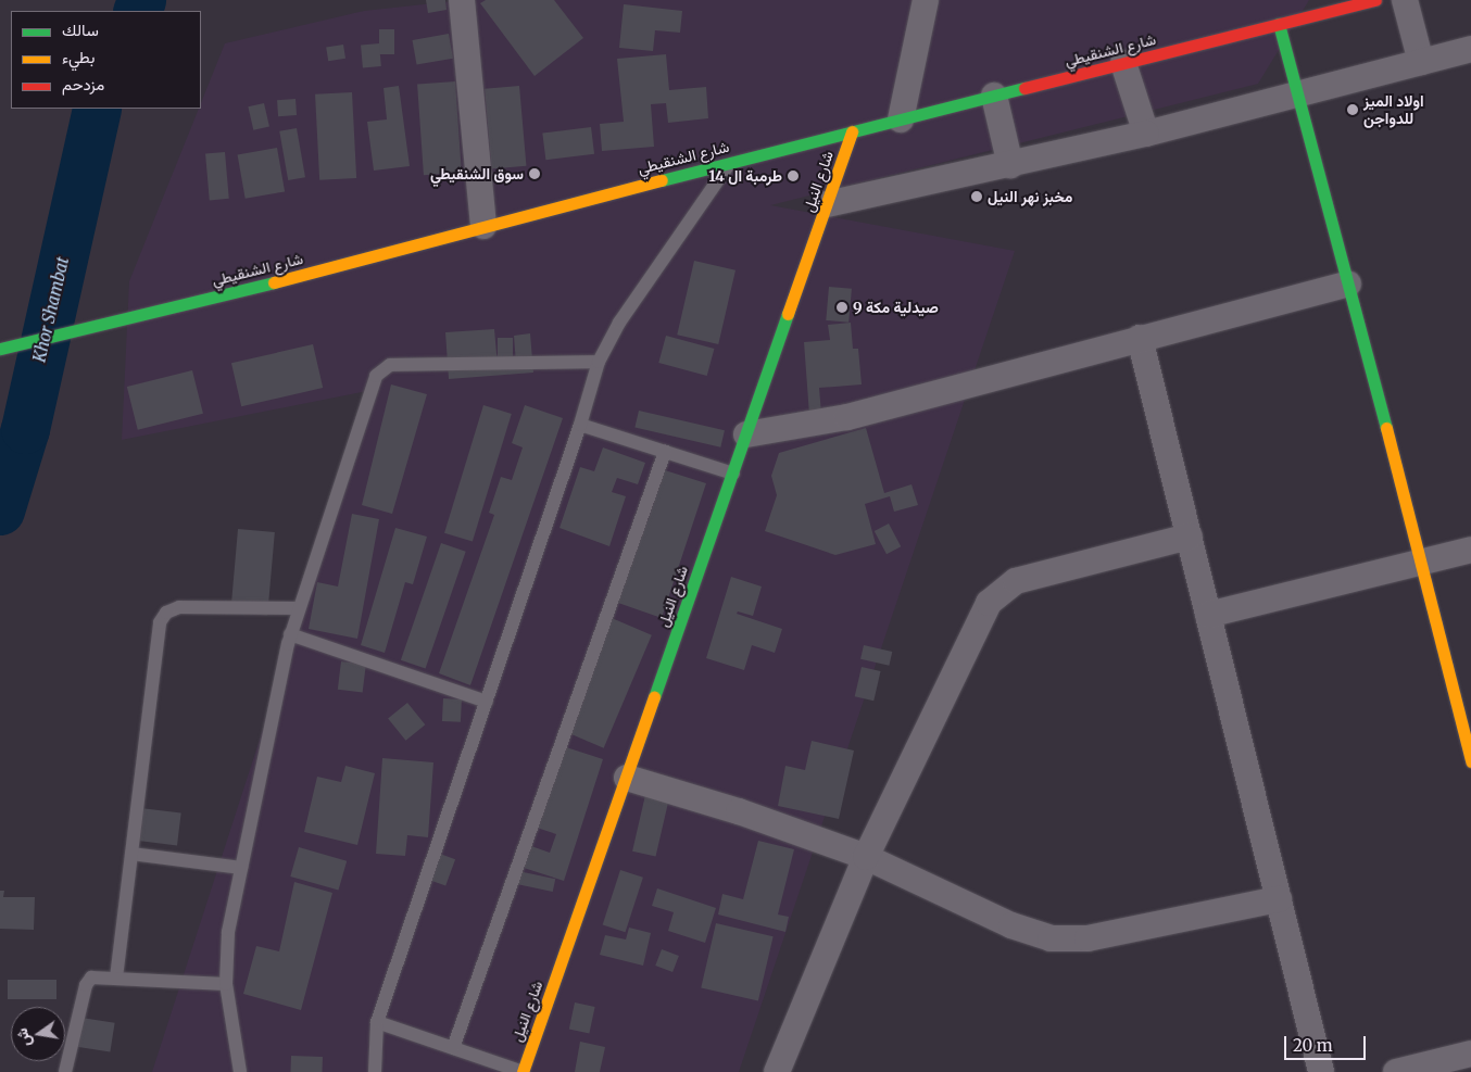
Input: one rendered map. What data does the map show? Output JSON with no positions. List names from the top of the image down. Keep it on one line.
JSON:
{"streets":{"street":["شارع الشنقيطي","شارع النيل"]},"crossings":[["شارع الشنقيطي","شارع النيل"]],"water":["Khor Shambat"],"places":["اولاد الميز للدواجن","سوق الشنقيطي","طرمبة ال 14","مخبز نهر النيل","صيدلية مكة 9"],"legend":["سالك","بطيء","مزدحم"],"scale_bar":"20 m","north":"left"}
